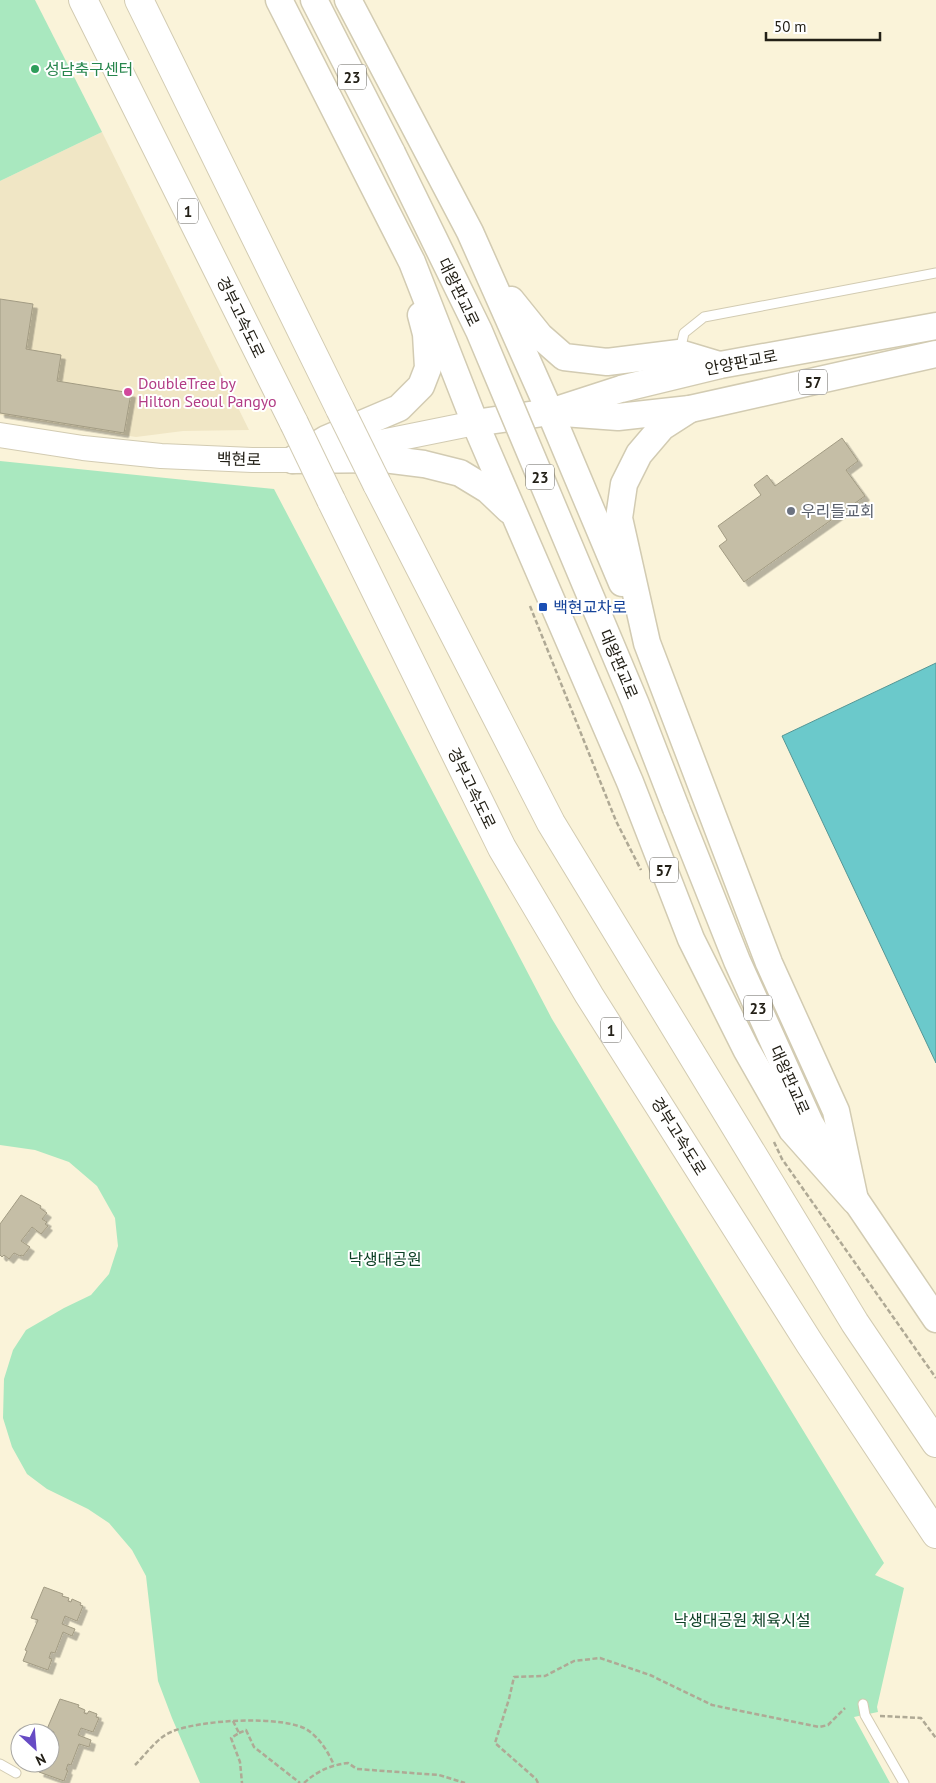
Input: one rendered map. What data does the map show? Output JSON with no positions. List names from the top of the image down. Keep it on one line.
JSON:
{"streets":{"highway":["1","경부고속도로"],"main road":["23","대왕판교로","안양판교로","57","백현로"]},"crossings":[["대왕판교로","안양판교로"],["대왕판교로","57"],["대왕판교로","백현로"],["안양판교로","57"],["안양판교로","백현로"]],"parks":["낙생대공원","낙생대공원 체육시설"],"places":{"other":["성남축구센터","DoubleTree by Hilton Seoul Pangyo","우리들교회"],"transit":["백현교차로"]},"scale_bar":"50 m","north":"bottom right"}
